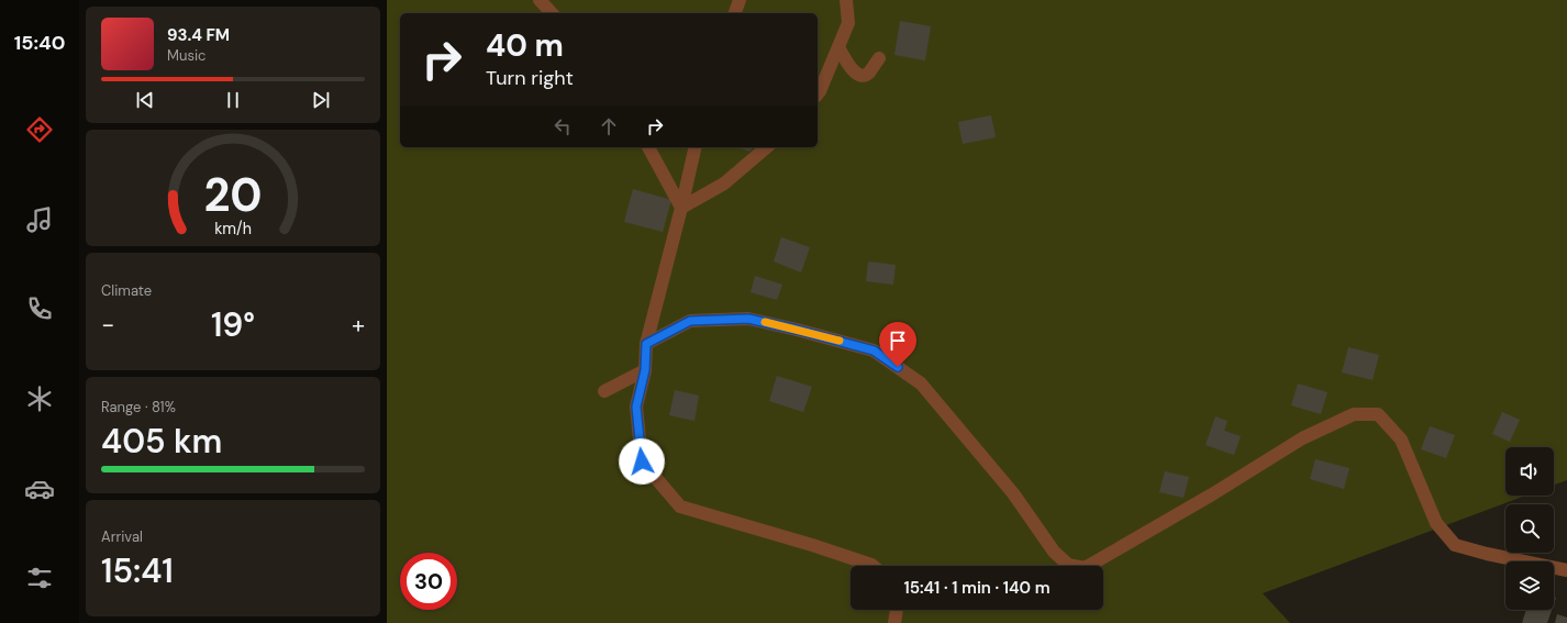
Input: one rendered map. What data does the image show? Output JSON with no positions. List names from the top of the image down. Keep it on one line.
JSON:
{"page":{"tabs":"15:40","turn":["40 m","Turn right"],"song":["93.4 FM","Music"],"tile":["Climate",["Range · 81%","405 km"],["Arrival","15:41"]],"heat":["−","19°","+"],"limit":"30","trip":"15:41 · 1 min · 140 m","gauge":["20","km/h"]}}
